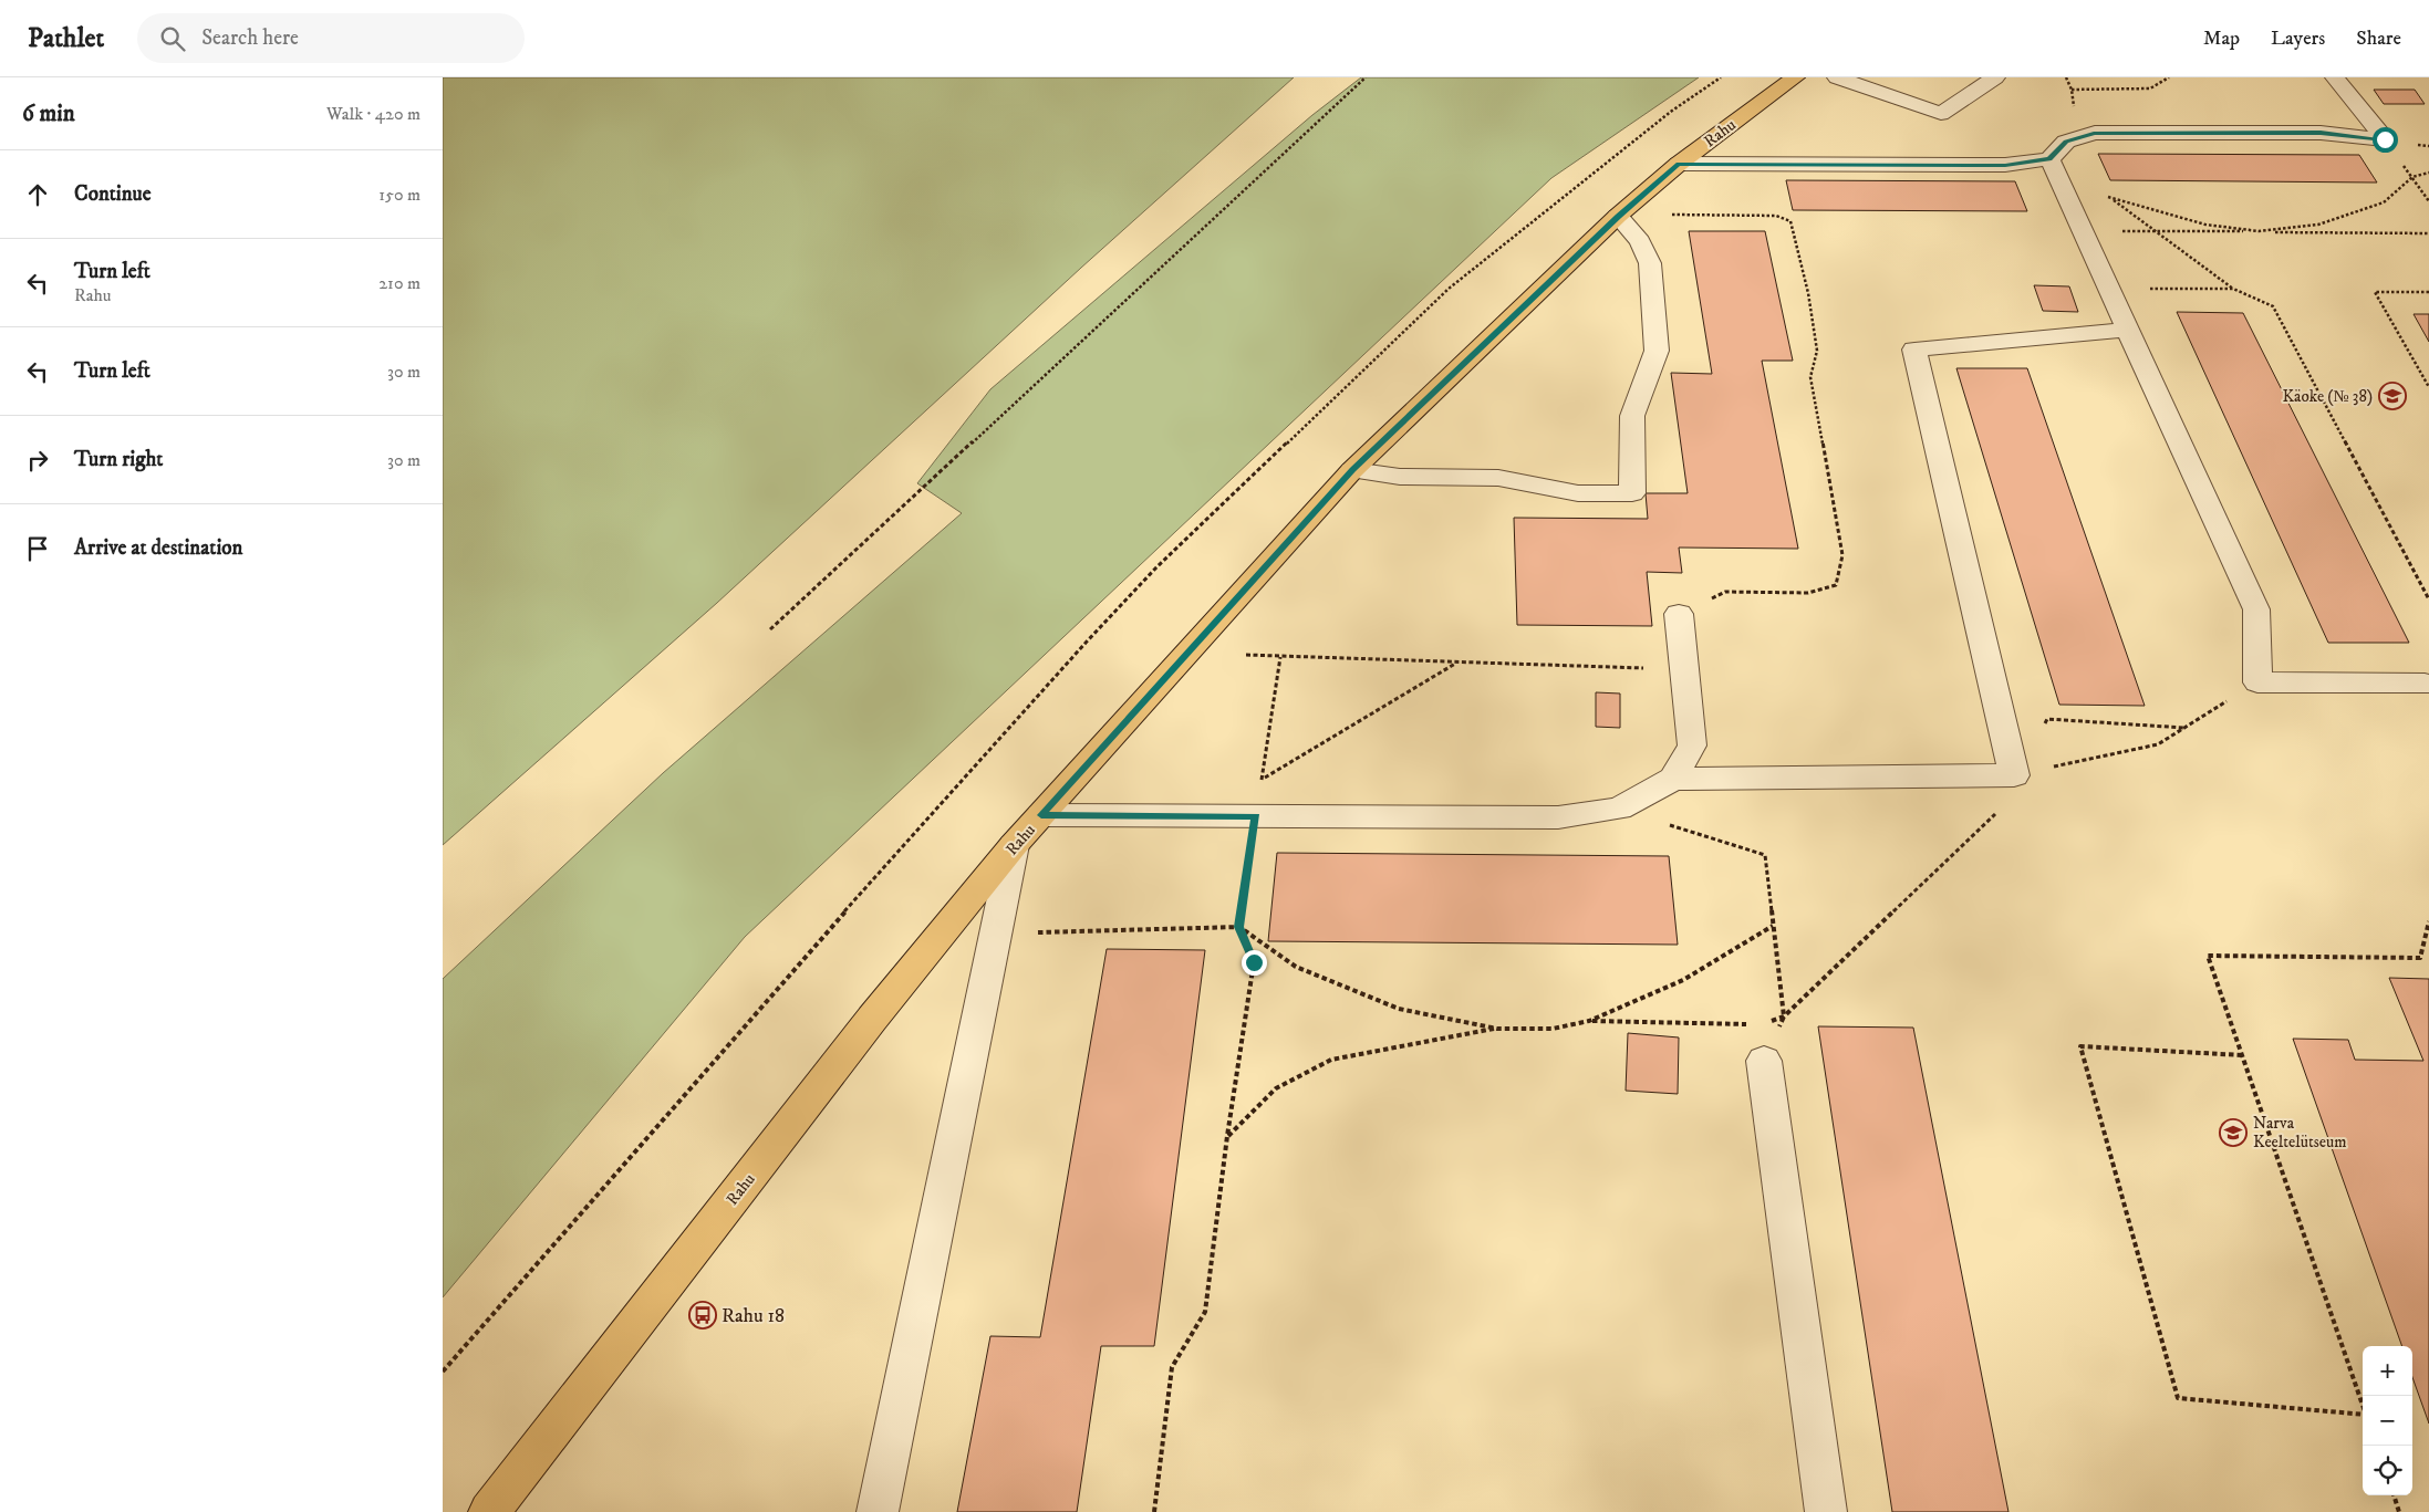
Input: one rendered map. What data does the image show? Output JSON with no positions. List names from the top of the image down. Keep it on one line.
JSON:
{"streets":{"main road":["Rahu"]},"places":{"school or university":["Käoke (№ 38)","Narva Keeltelütseum"],"bus stop":["Rahu 18"]},"page":{"header":"Pathlet","search":"Search here","nav":["Map","Layers","Share"],"heading":["6 min","Walk · 420 m"],"list":[["Continue","150 m"],["Turn left","Rahu","210 m"],["Turn left","30 m"],["Turn right","30 m"],"Arrive at destination"],"map_buttons":["+","−"]}}
